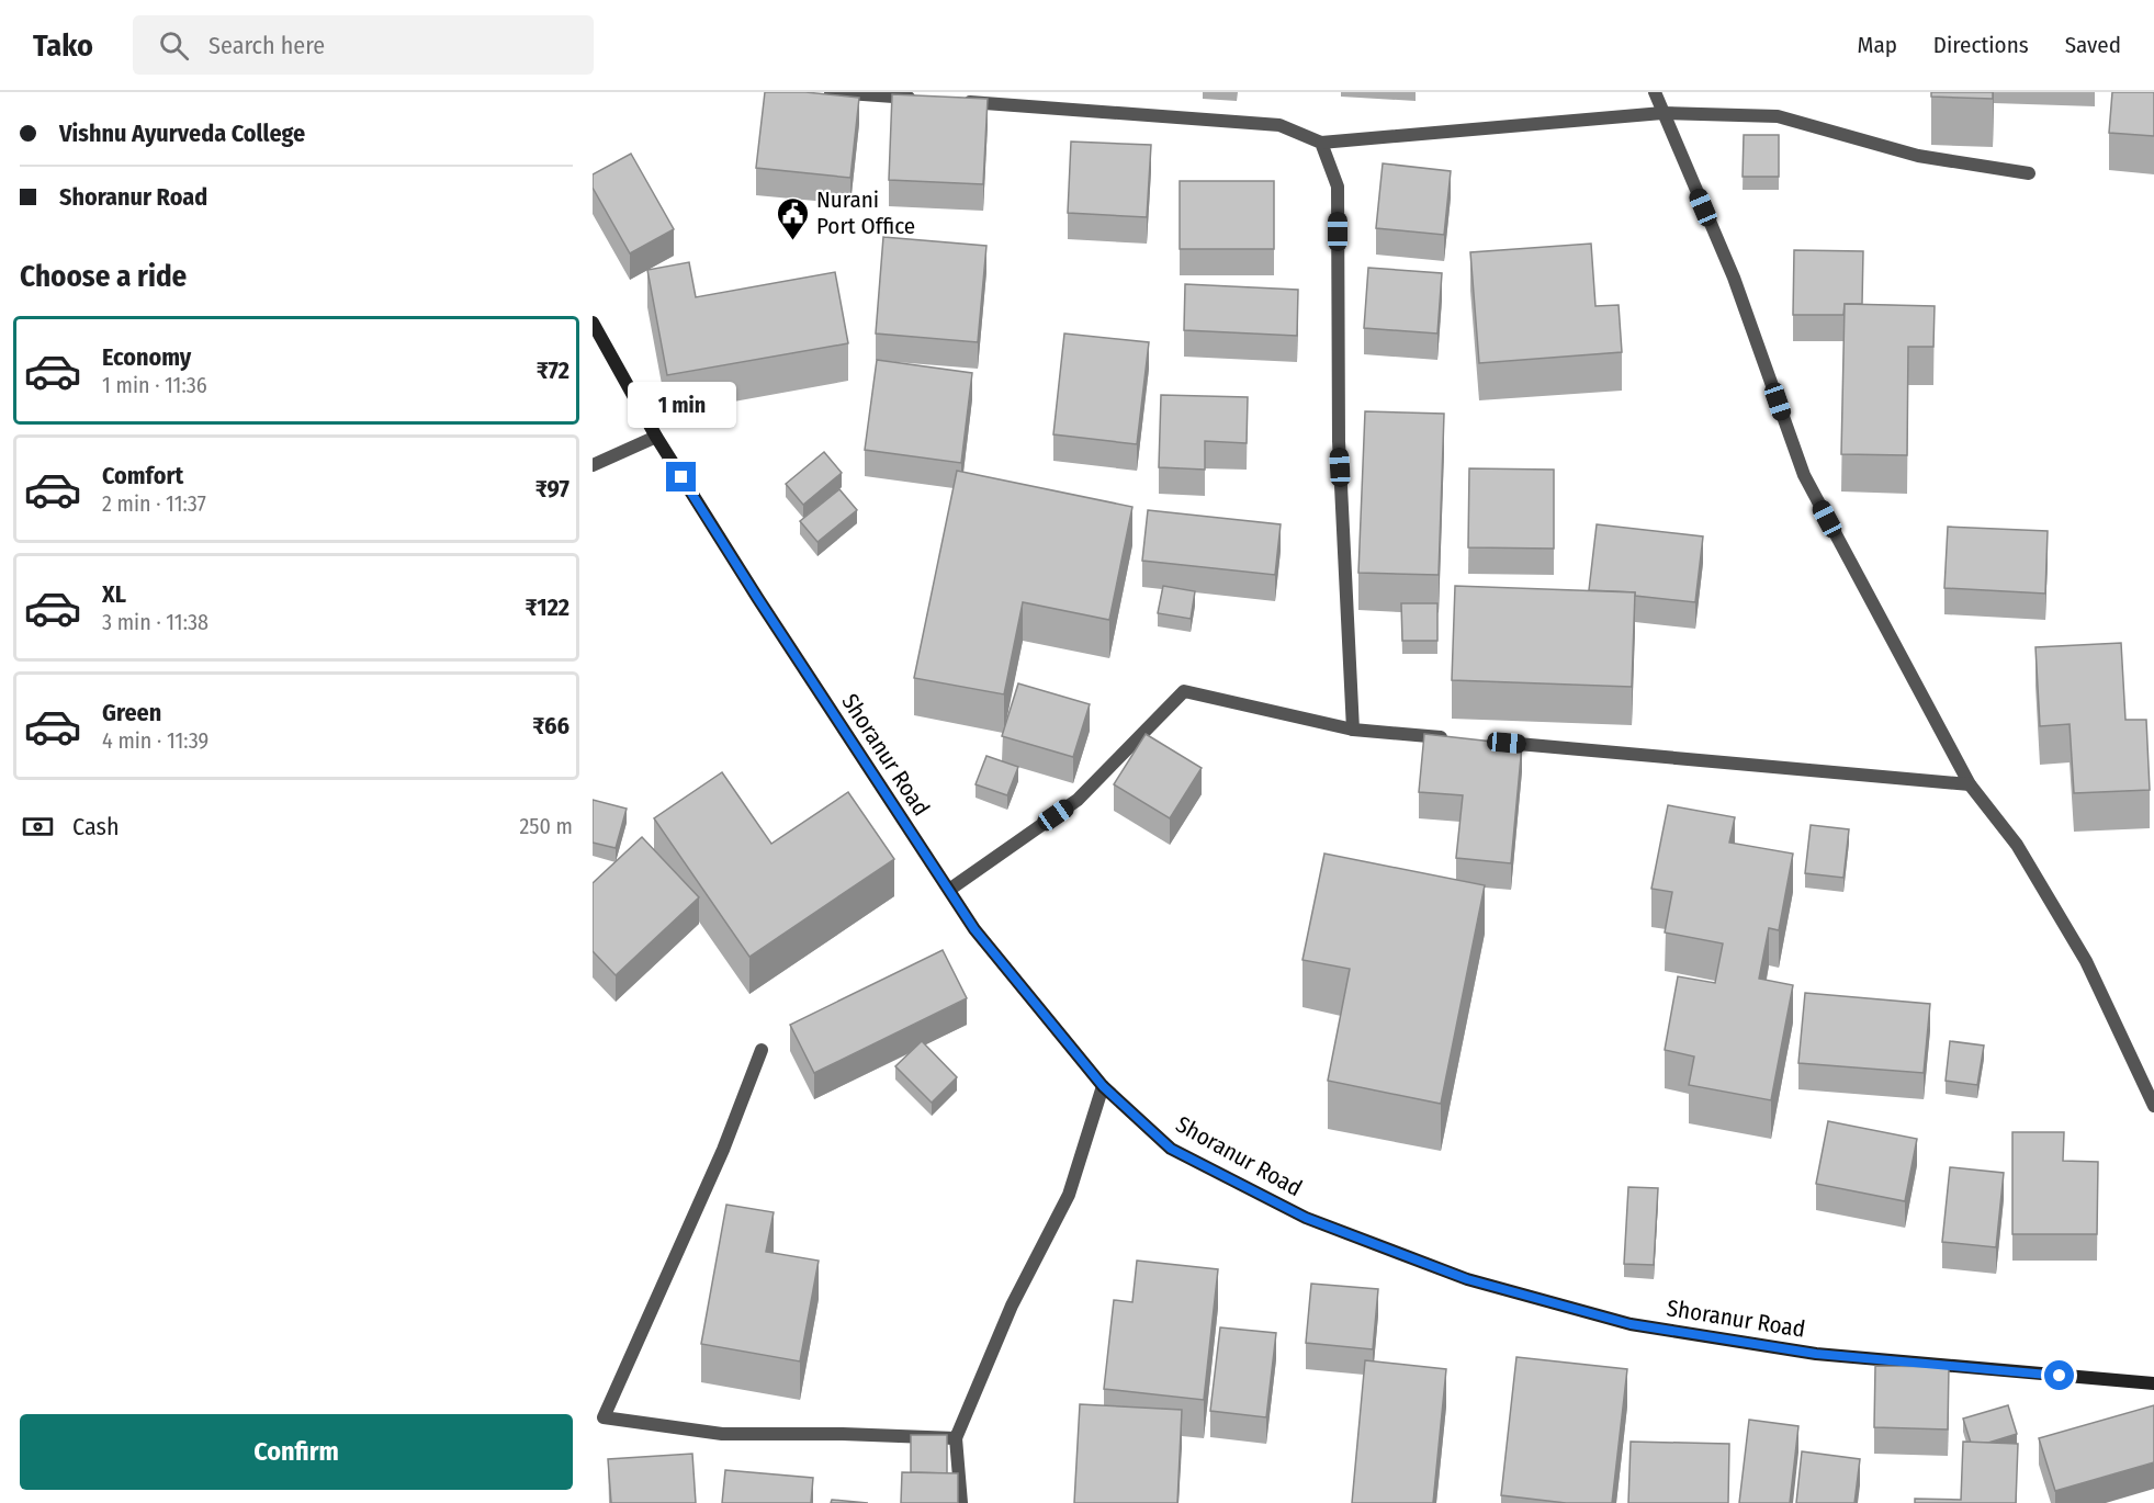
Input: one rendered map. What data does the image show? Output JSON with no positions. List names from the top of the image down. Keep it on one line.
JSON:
{"streets":{"main road":["Shoranur Road"]},"places":{"public building":["Nurani Port Office"]},"page":{"header":"Tako","search":"Search here","nav":["Map","Directions","Saved"],"banner":["Vishnu Ayurveda College","Shoranur Road"],"heading":"Choose a ride","list":[{"name":"Economy","note":"1 min · 11:36","value":"₹72"},{"name":"Comfort","note":"2 min · 11:37","value":"₹97"},{"name":"XL","note":"3 min · 11:38","value":"₹122"},{"name":"Green","note":"4 min · 11:39","value":"₹66"}],"bubble":"1 min","pay":["Cash","250 m"],"buttons":"Confirm"}}
